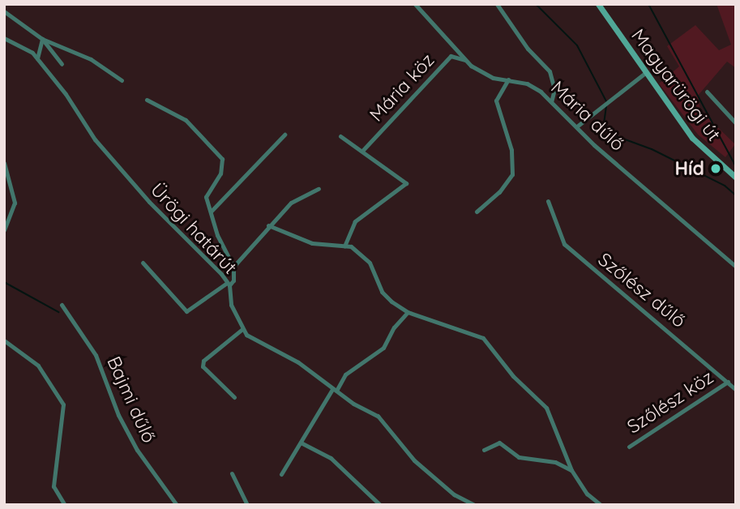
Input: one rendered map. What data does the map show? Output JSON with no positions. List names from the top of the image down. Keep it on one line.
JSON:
{"streets":{"main road":["Magyarürögi út"],"street":["Mária köz","Mária dűlő","Ürögi határút","Szőlész dűlő","Bajmi dűlő","Szőlész köz"]},"crossings":[["Mária köz","Mária dűlő"],["Szőlész dűlő","Szőlész köz"]],"places":["Híd"]}
